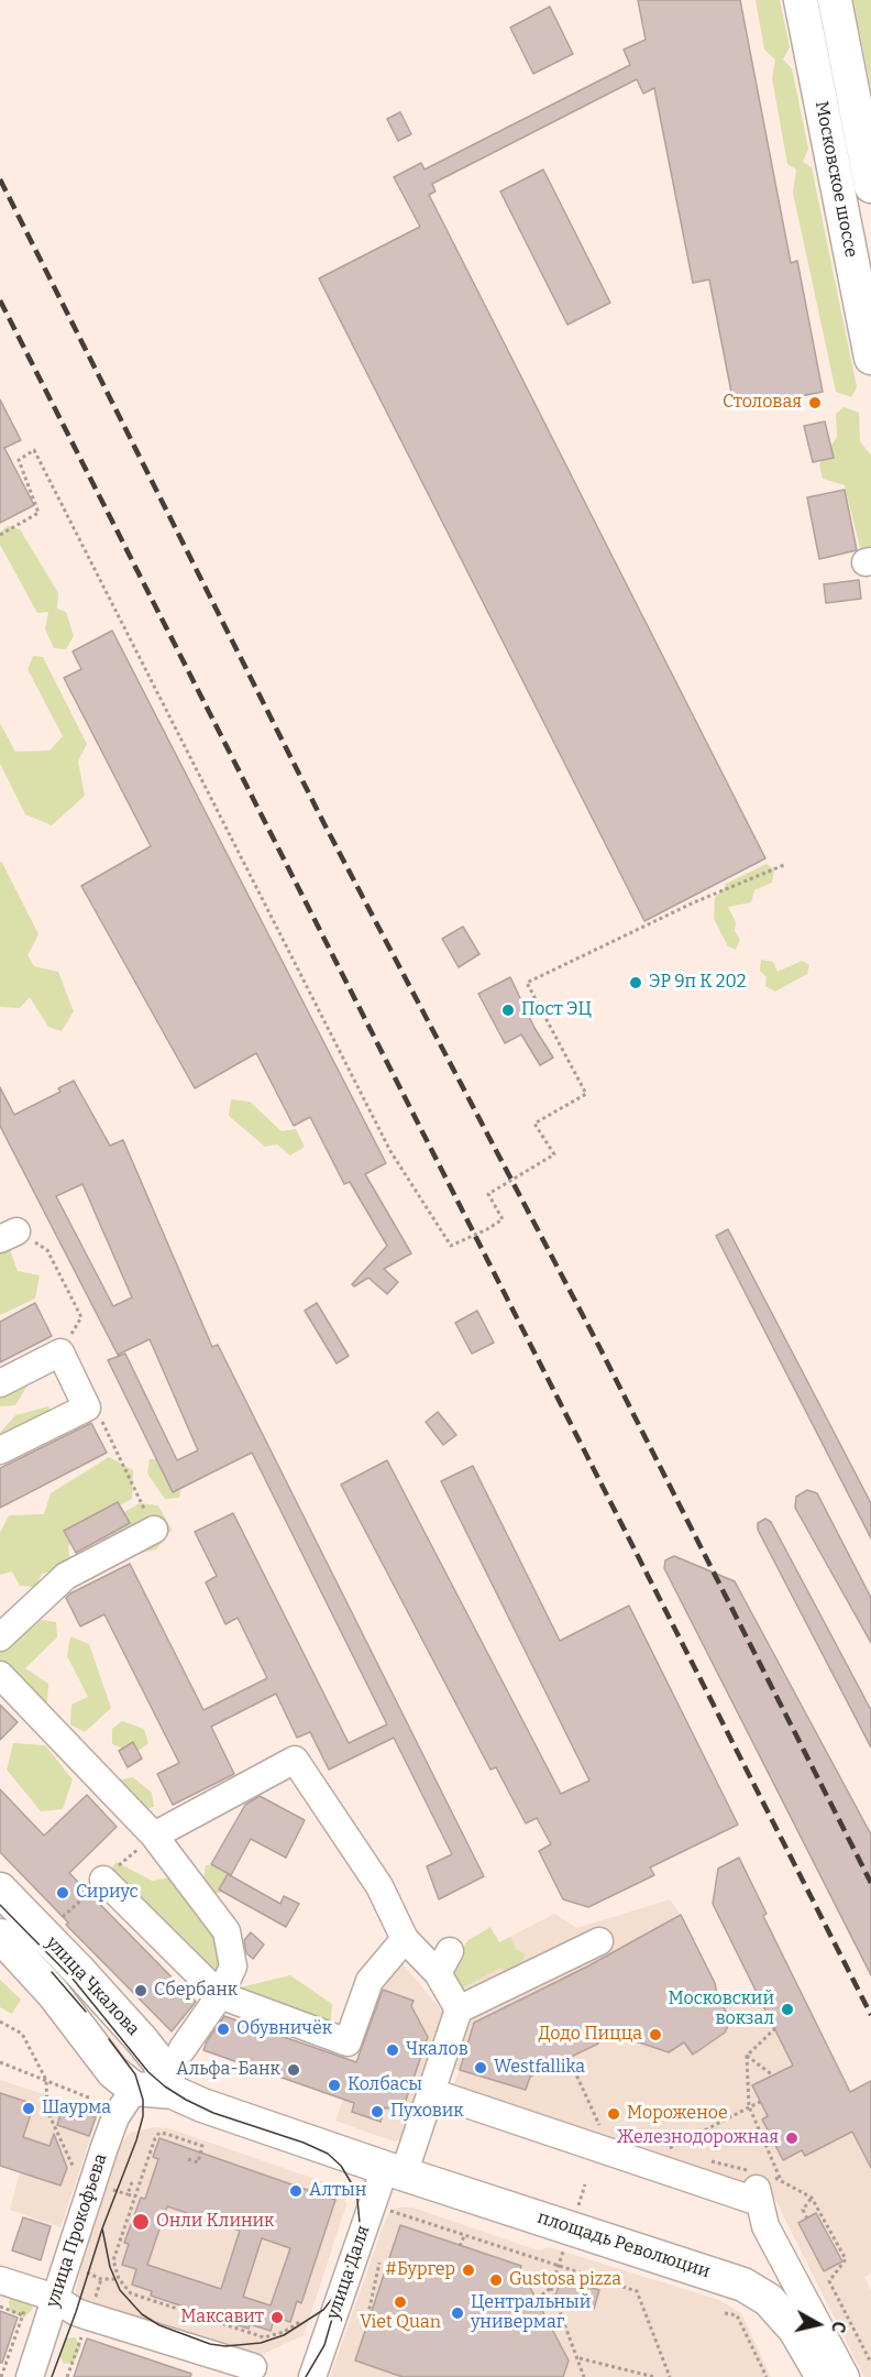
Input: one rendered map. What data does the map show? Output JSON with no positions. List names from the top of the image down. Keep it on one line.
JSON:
{"streets":{"main road":["Московское шоссе","улица Чкалова","площадь Революции"],"street":["улица Прокофьева","улица Даля"]},"crossings":[["улица Чкалова","улица Прокофьева"],["улица Чкалова","площадь Революции"],["улица Прокофьева","площадь Революции"],["площадь Революции","улица Даля"]],"places":["Столовая","ЭР 9п К 202","Пост ЭЦ","Сириус","Сбербанк","Московский вокзал","Обувничёк","Додо Пицца","Чкалов","Westfallika","Альфа-Банк","Колбасы","Шаурма","Пуховик","Мороженое","Железнодорожная","Алтын","Онли Клиник","#Бургер","Gustosa pizza","Viet Quan","Центральный универмаг","Максавит"],"north":"right"}
